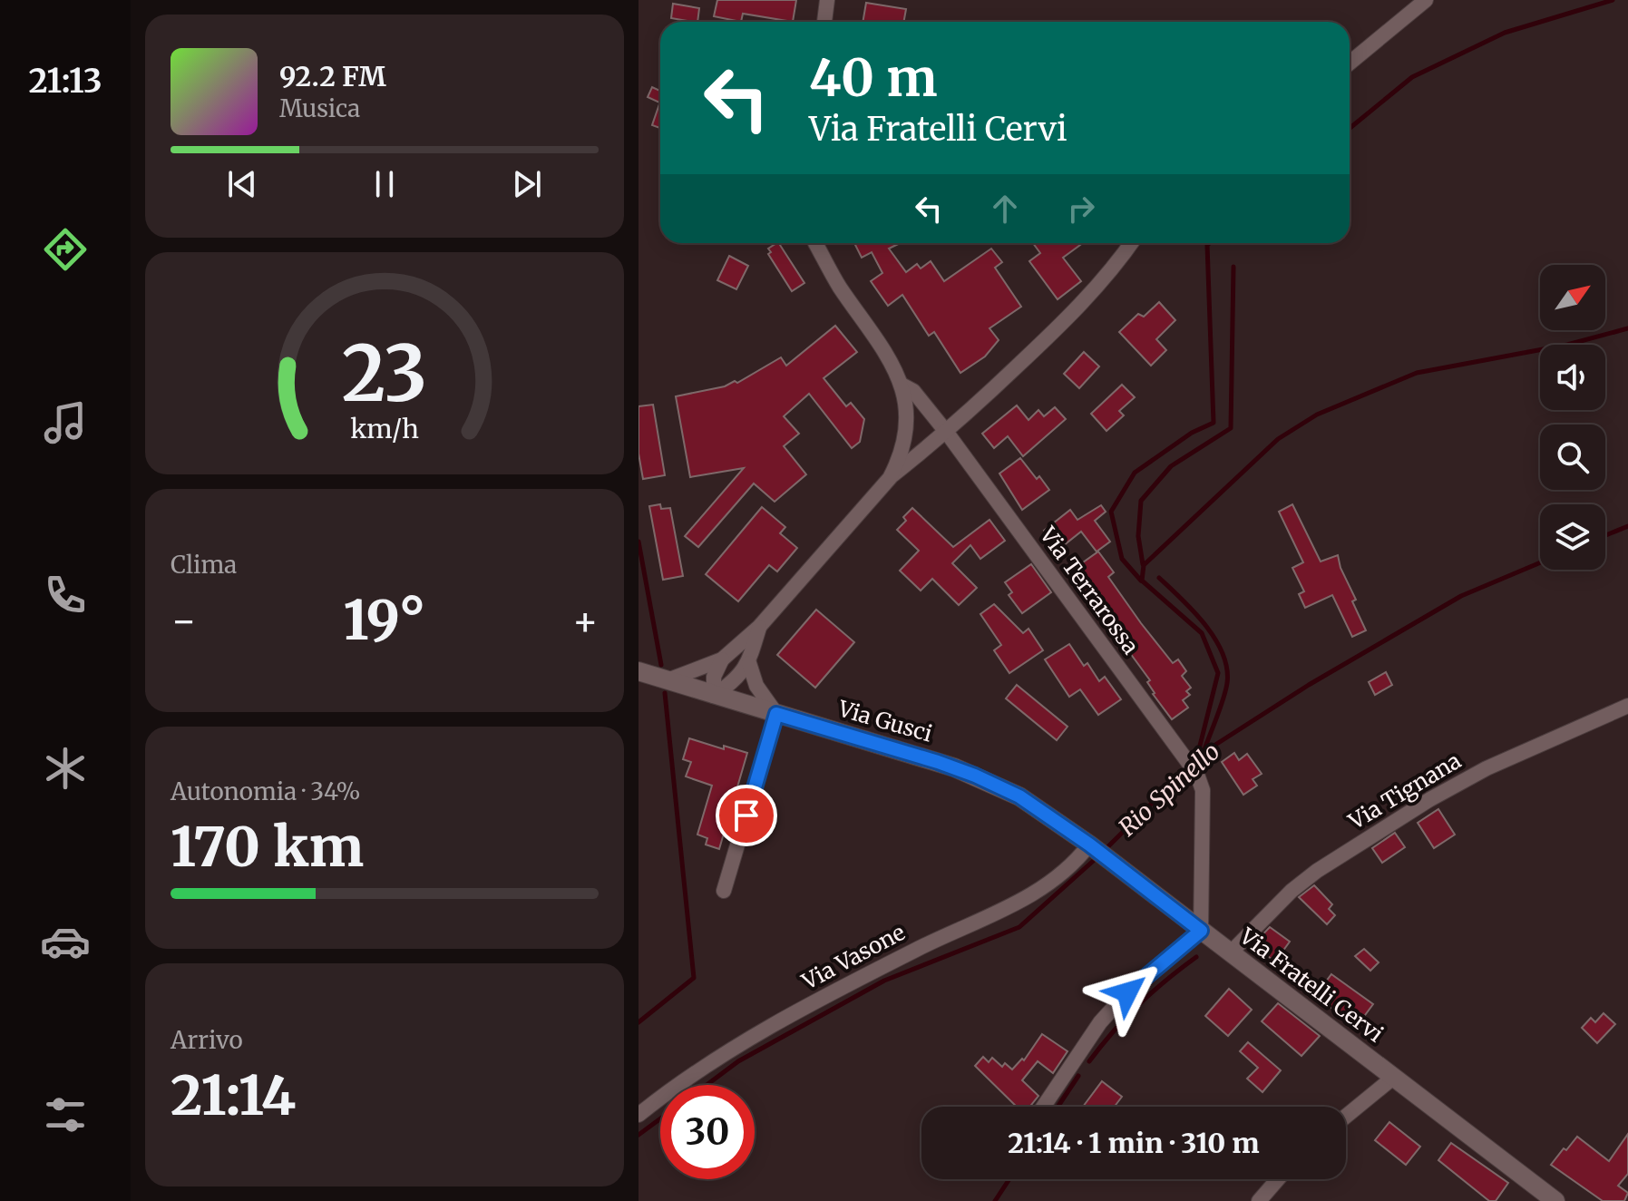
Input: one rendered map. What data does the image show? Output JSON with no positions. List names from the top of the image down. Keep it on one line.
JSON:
{"streets":{"street":["Via Terrarossa","Via Gusci","Via Tignana","Via Vasone","Via Fratelli Cervi"]},"crossings":[["Via Terrarossa","Via Fratelli Cervi"],["Via Gusci","Via Vasone"],["Via Gusci","Via Fratelli Cervi"],["Via Tignana","Via Fratelli Cervi"],["Via Vasone","Via Fratelli Cervi"]],"water":["Rio Spinello"],"north":"top right","page":{"tabs":"21:13","turn":["40 m","Via Fratelli Cervi"],"song":["92.2 FM","Musica"],"tile":["Clima",["Autonomia · 34%","170 km"],["Arrivo","21:14"]],"heat":["−","19°","+"],"limit":"30","trip":"21:14 · 1 min · 310 m","gauge":["23","km/h"]}}
